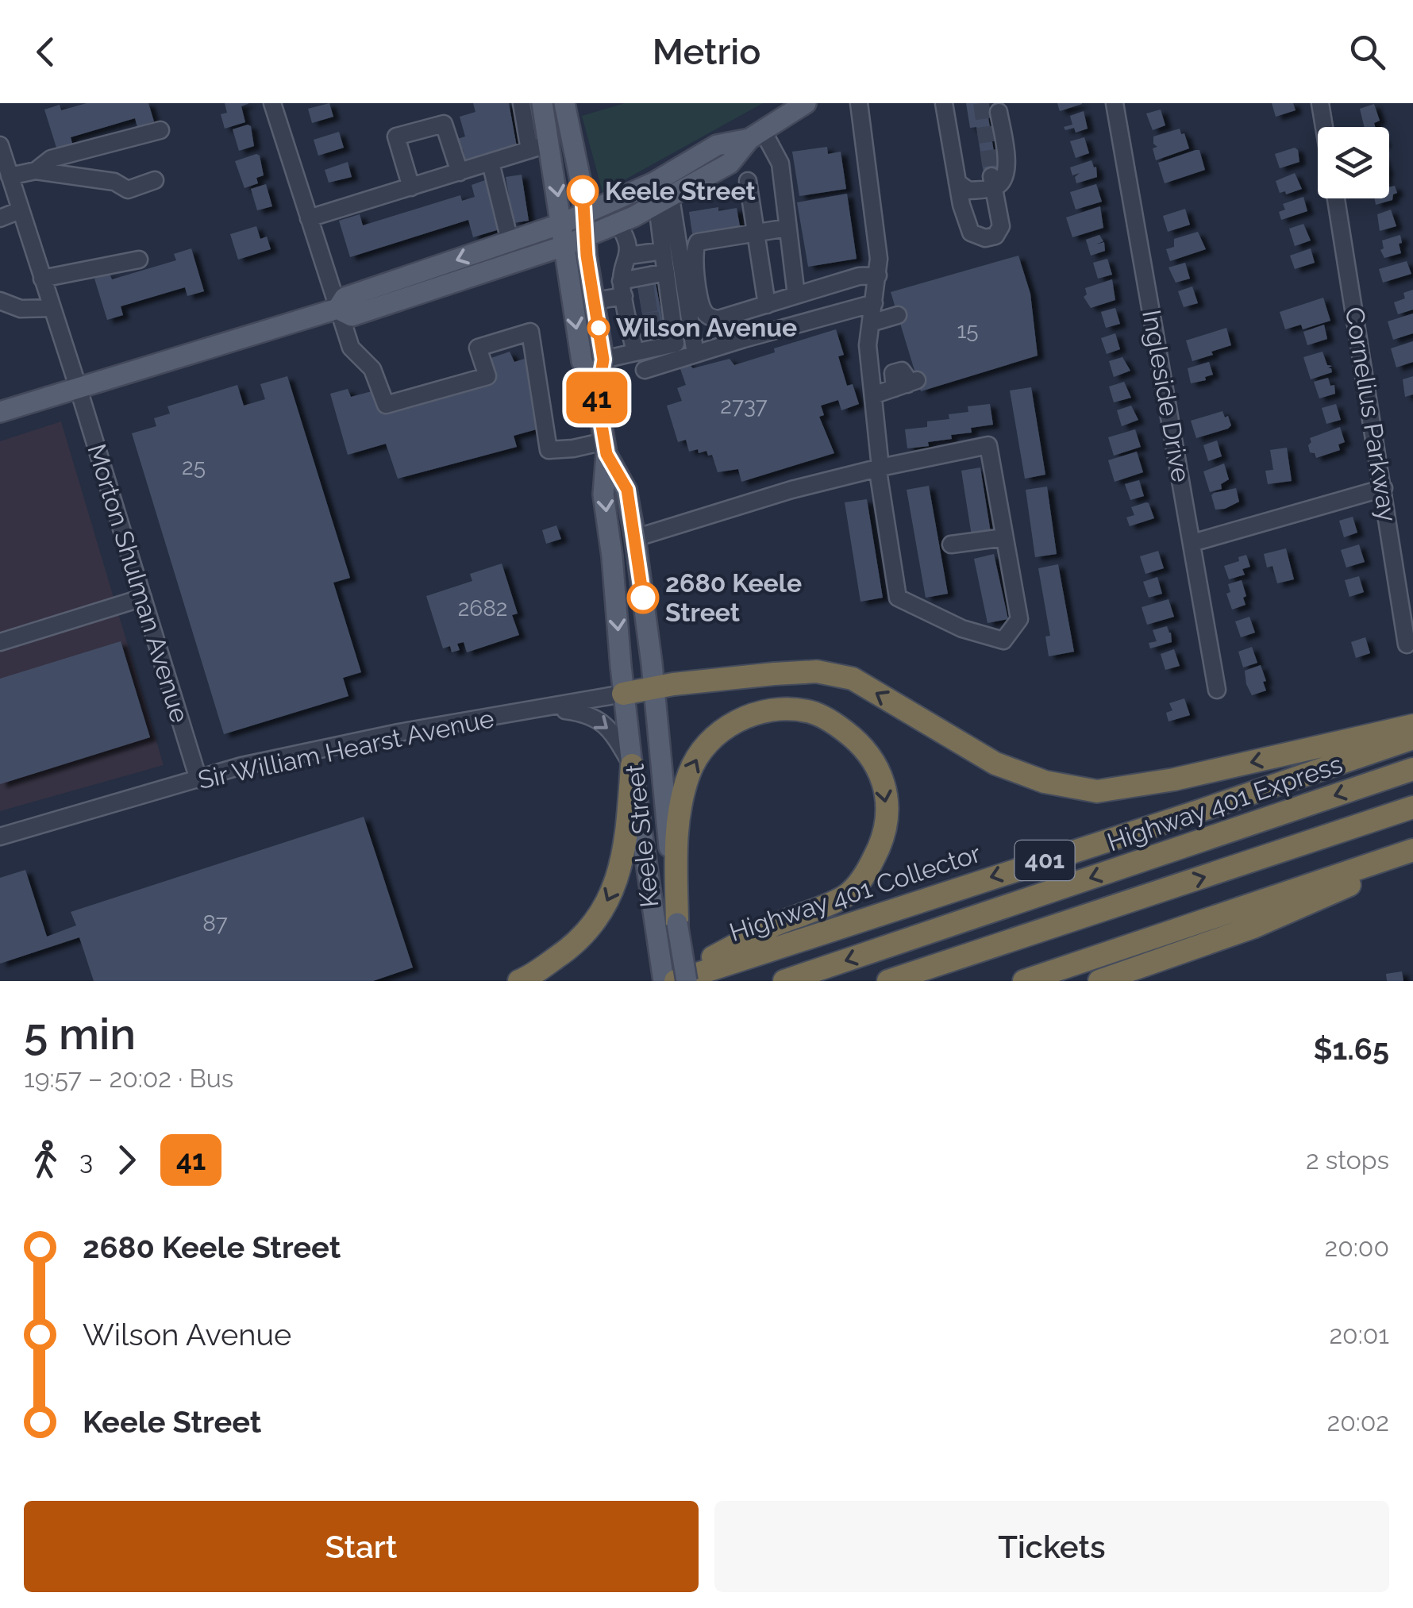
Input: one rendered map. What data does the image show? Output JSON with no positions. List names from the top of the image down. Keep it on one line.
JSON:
{"streets":{"highway":["Highway 401 Express","401","Highway 401 Collector"],"main road":["Keele Street"],"street":["Ingleside Drive","Cornelius Parkway","Morton Shulman Avenue","Sir William Hearst Avenue"]},"crossings":[["Morton Shulman Avenue","Sir William Hearst Avenue"],["Sir William Hearst Avenue","Keele Street"]],"places":["Keele Street","Wilson Avenue","2680 Keele Street"],"lines":["bus line 41"],"house_numbers":["15","2737","25","2682","87"],"page":{"header":"Metrio","on_map":"41","heading":["5 min","19:57 – 20:02 · Bus","$1.65"],"legs":["3","41","2 stops"],"list":[{"name":"2680 Keele Street","value":"20:00"},{"name":"Wilson Avenue","value":"20:01"},{"name":"Keele Street","value":"20:02"}],"buttons":["Start","Tickets"]}}
